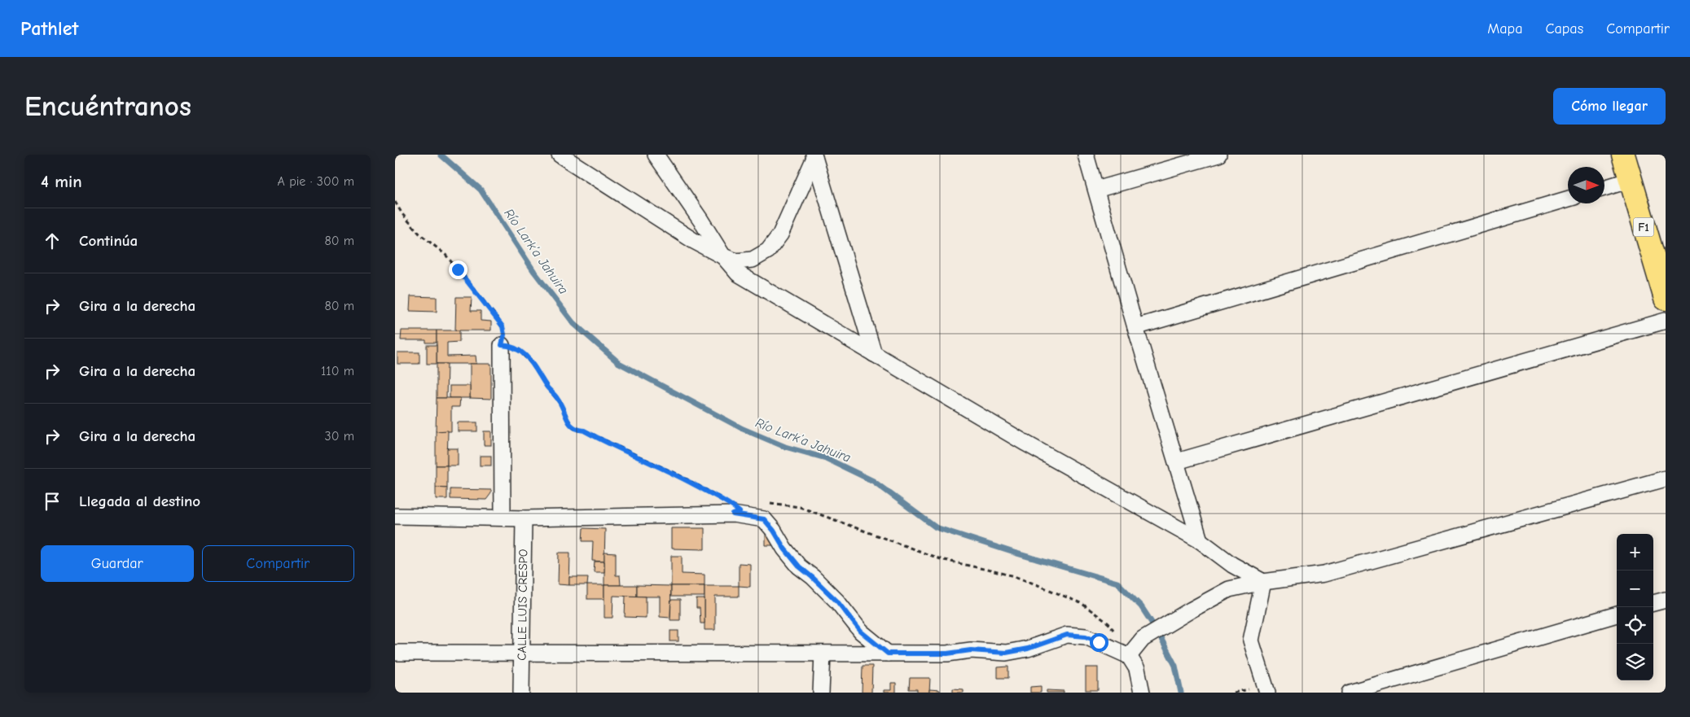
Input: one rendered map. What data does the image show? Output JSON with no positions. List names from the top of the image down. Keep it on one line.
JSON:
{"streets":{"highway":["F1"],"street":["CALLE LUIS CRESPO"]},"water":["Río Lark’a Jahuira"],"north":"right","page":{"header":"Pathlet","nav":["Mapa","Capas","Compartir"],"buttons":["Cómo llegar",["Guardar","Compartir"]],"title":"Encuéntranos","heading":["4 min","A pie · 300 m"],"list":[["Continúa","80 m"],["Gira a la derecha","80 m"],["Gira a la derecha","110 m"],["Gira a la derecha","30 m"],"Llegada al destino"],"map_buttons":["+","−"]}}
